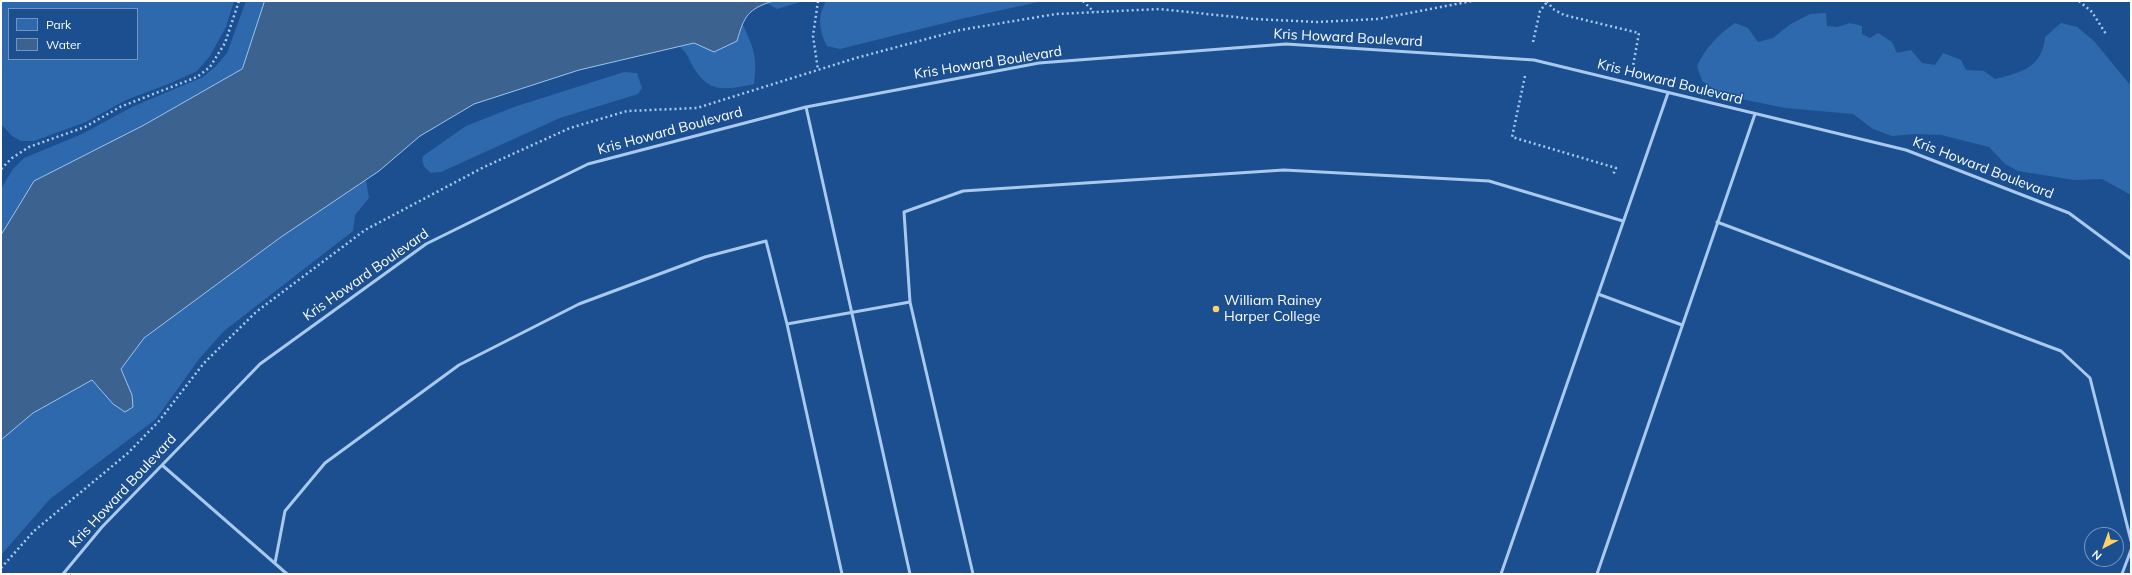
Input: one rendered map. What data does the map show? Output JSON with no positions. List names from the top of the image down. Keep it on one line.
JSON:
{"streets":{"lane":["Kris Howard Boulevard"]},"places":["William Rainey Harper College"],"legend":["Park","Water"],"north":"bottom left"}
